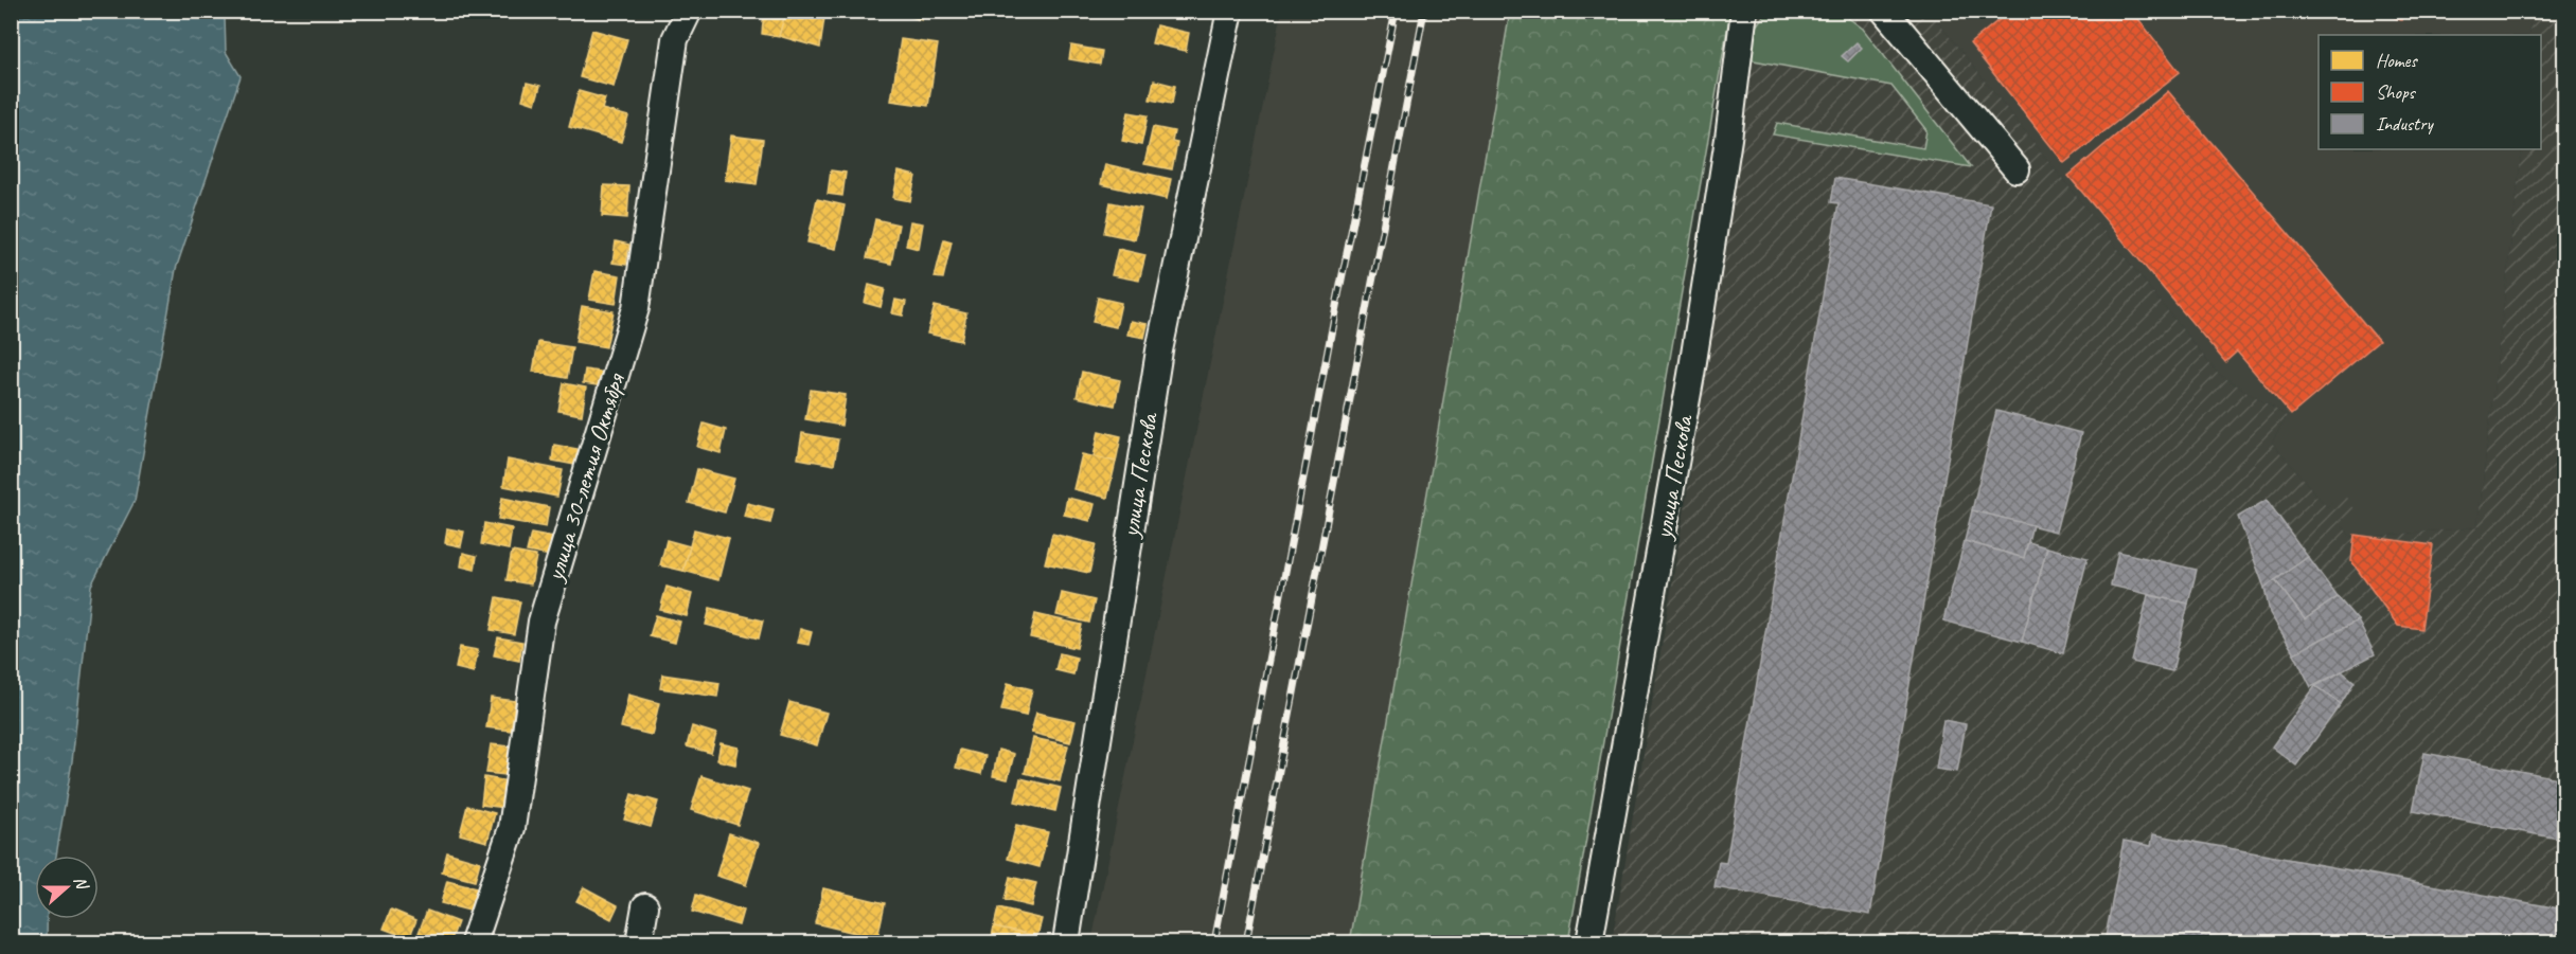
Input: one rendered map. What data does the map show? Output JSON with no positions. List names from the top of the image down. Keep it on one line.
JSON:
{"streets":{"street":["улица Пескова","улица 30-летия Октября"]},"legend":["Homes","Shops","Industry"],"north":"right"}
